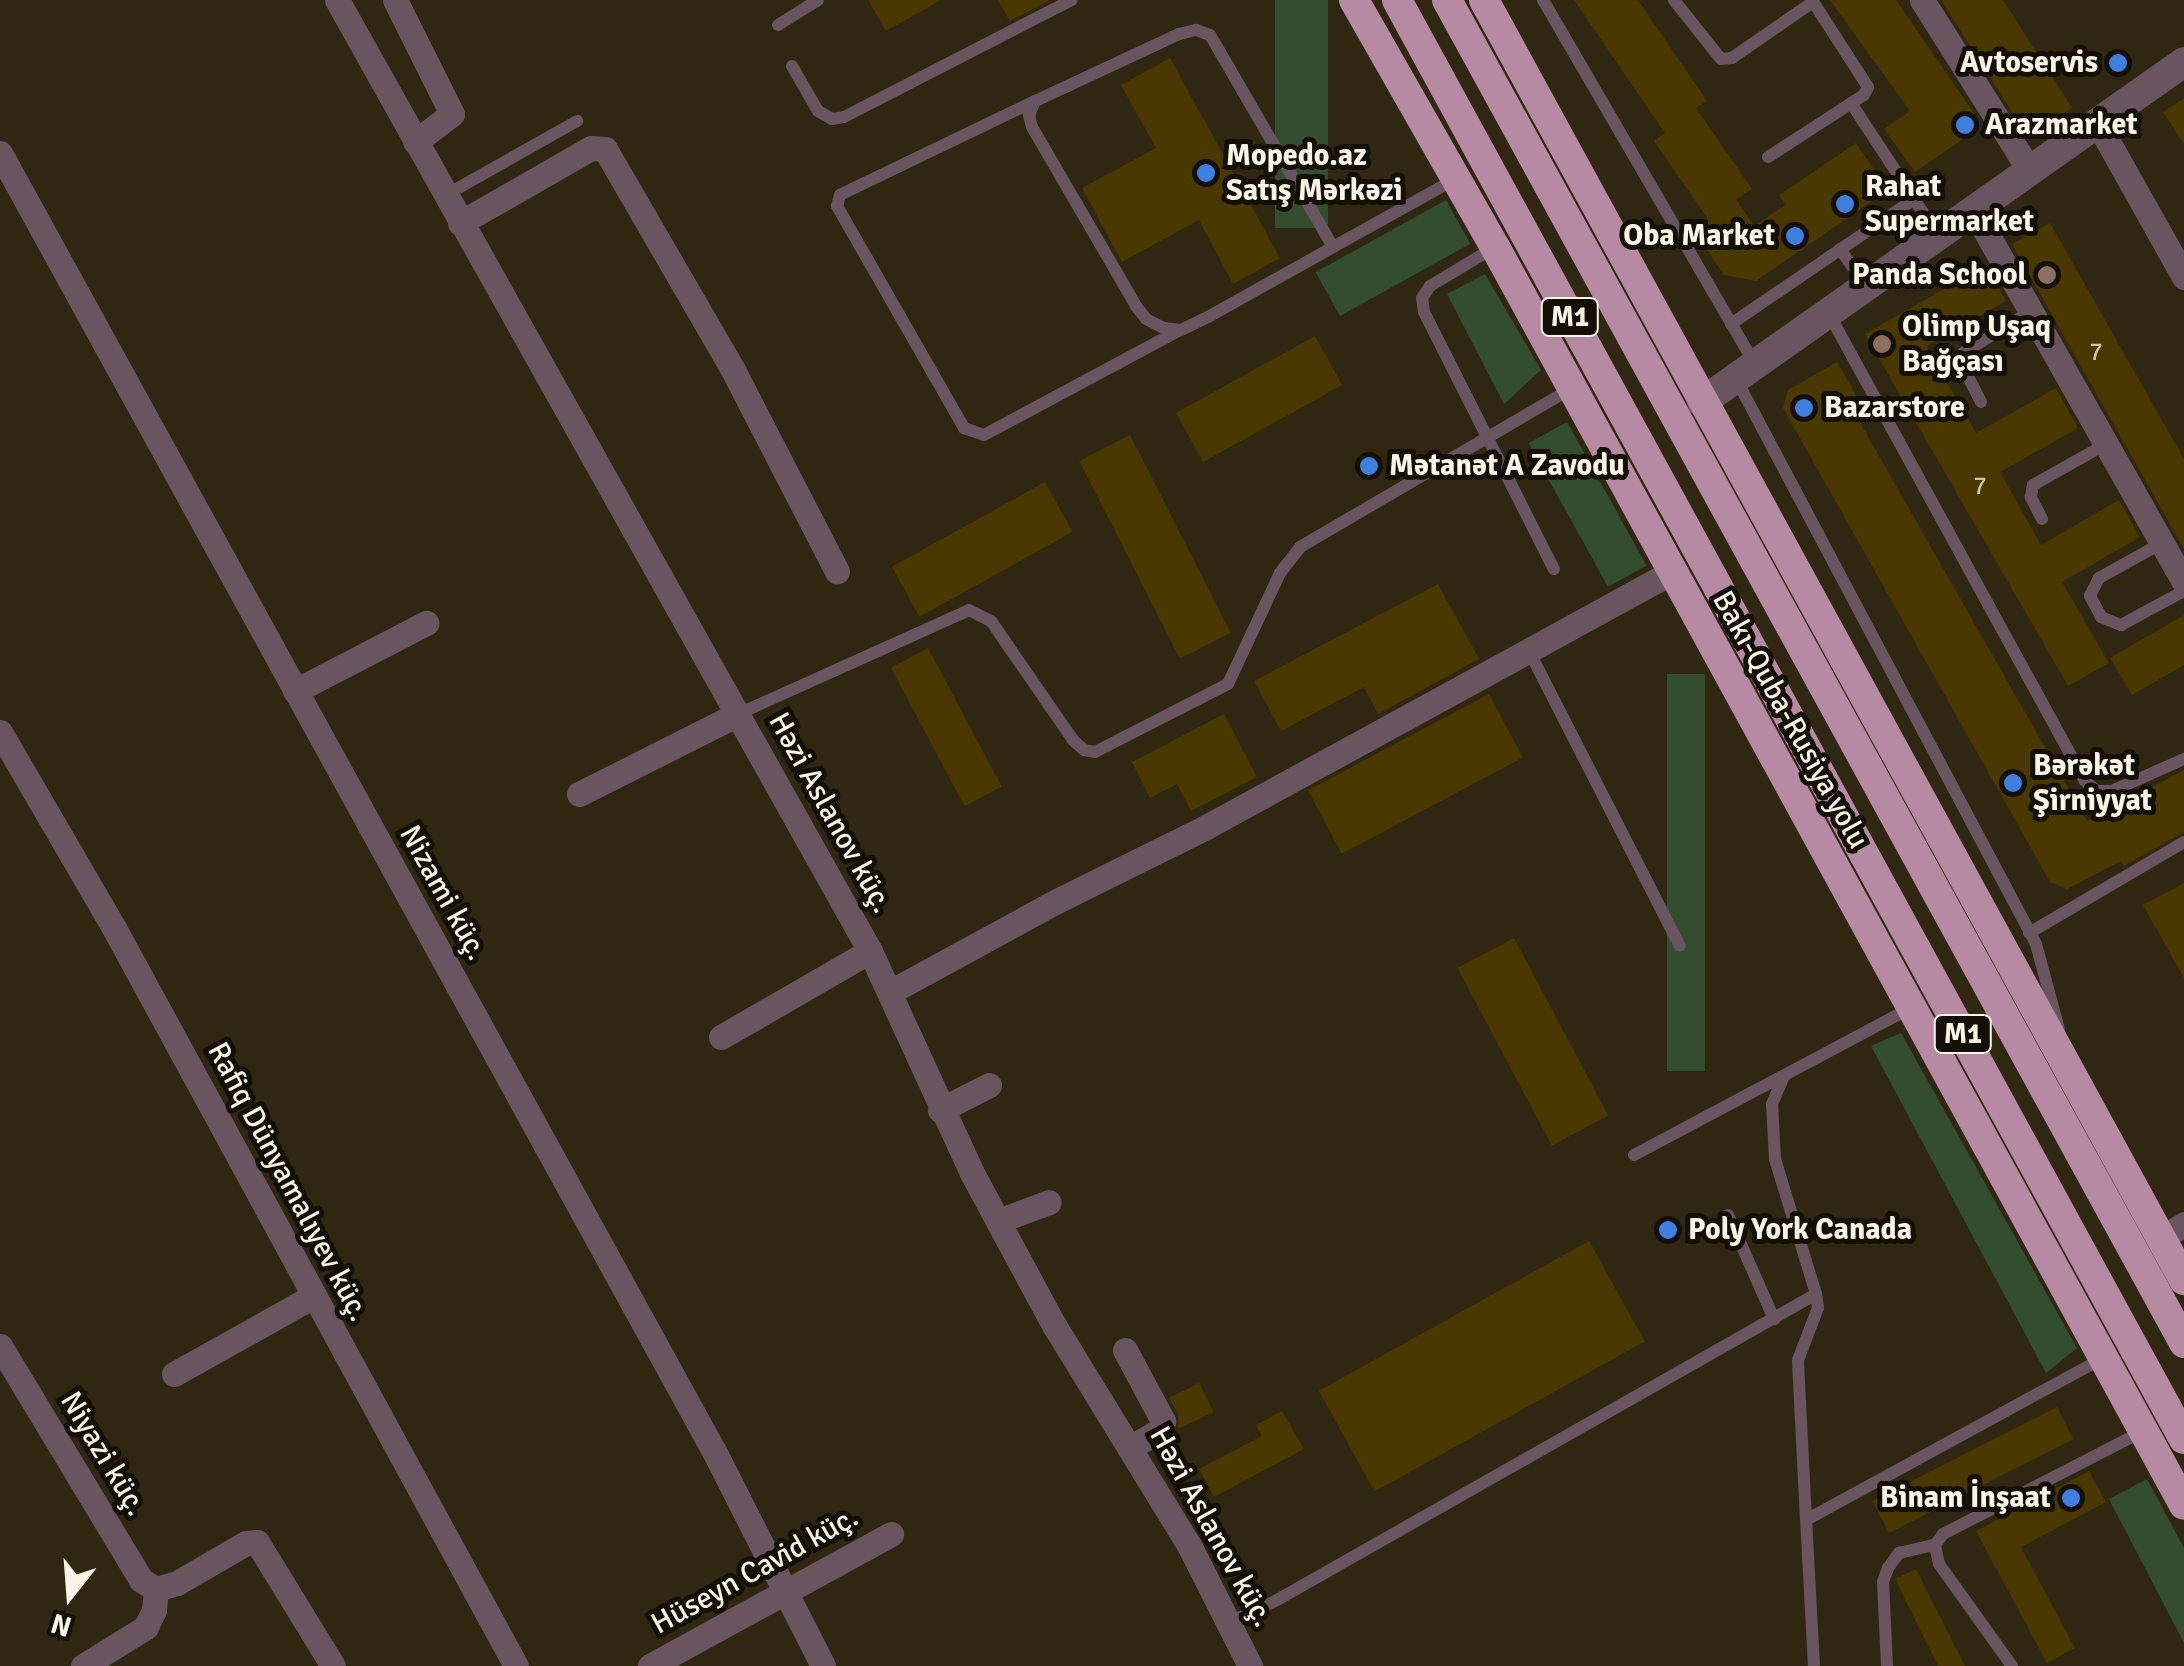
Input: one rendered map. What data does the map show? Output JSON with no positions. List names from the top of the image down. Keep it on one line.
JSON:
{"streets":{"highway":["M1","Bakı-Quba-Rusiya yolu"],"street":["Həzi Aslanov küç.","Nizami küç.","Rafiq Dünyamalıyev küç.","Niyazi küç.","Hüseyn Cavid küç."]},"crossings":[["Nizami küç.","Hüseyn Cavid küç."]],"places":["Avtoservis","Arazmarket","Mopedo.az Satış Mərkəzi","Rahat Supermarket","Oba Market","Panda School","Olimp Uşaq Bağçası","Bazarstore","Mətanət A Zavodu","Bərəkət Şirniyyat","Poly York Canada","Binam İnşaat"],"house_numbers":["7","7"],"north":"bottom"}
